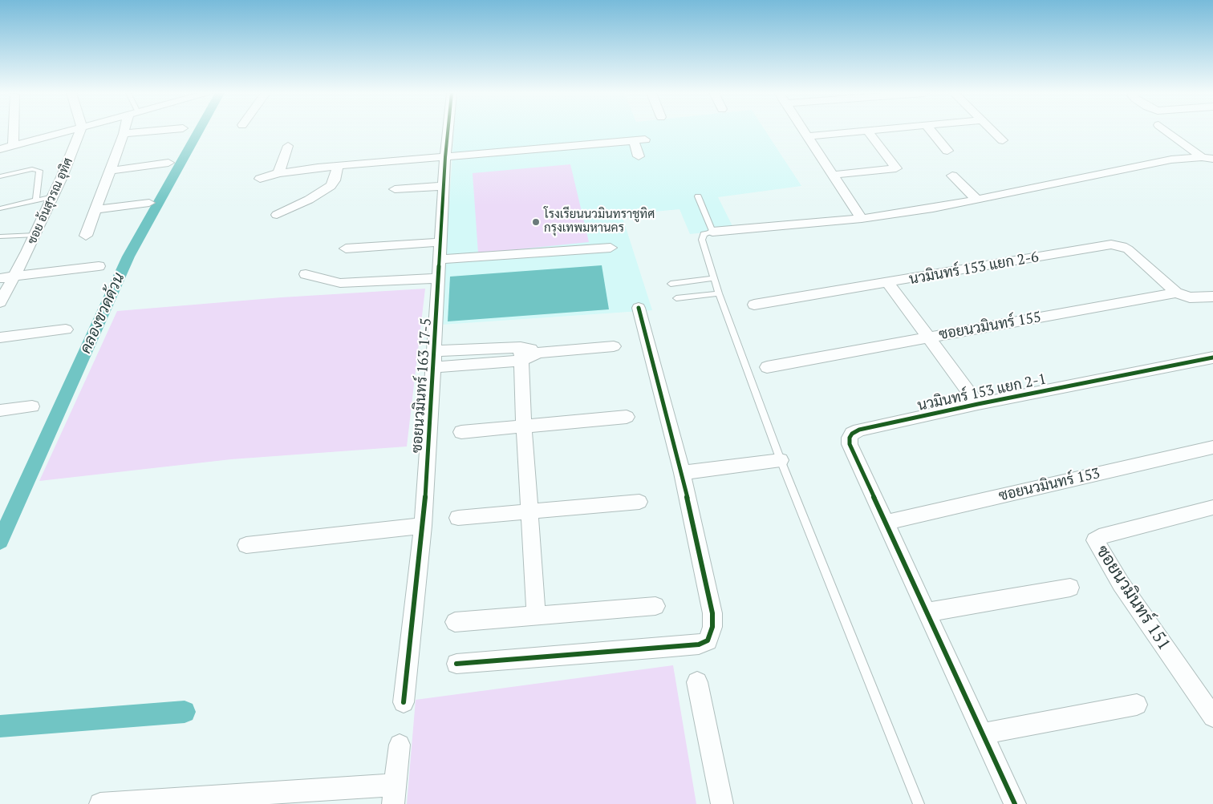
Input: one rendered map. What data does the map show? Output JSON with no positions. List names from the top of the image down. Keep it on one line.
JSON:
{"streets":{"street":["ซอย อ้นสุวรณ อุทิศ","นวมินทร์ 153 แยก 2-6","ซอยนวมินทร์ 155","ซอยนวมินทร์ 163 17-5","นวมินทร์ 153 แยก 2-1","ซอยนวมินทร์ 153","ซอยนวมินทร์ 151"]},"crossings":[["นวมินทร์ 153 แยก 2-6","ซอยนวมินทร์ 155"],["นวมินทร์ 153 แยก 2-1","ซอยนวมินทร์ 153"]],"water":["คลองขวดด้วน"],"places":["โรงเรียนนวมินทราชูทิศ กรุงเทพมหานคร"]}
